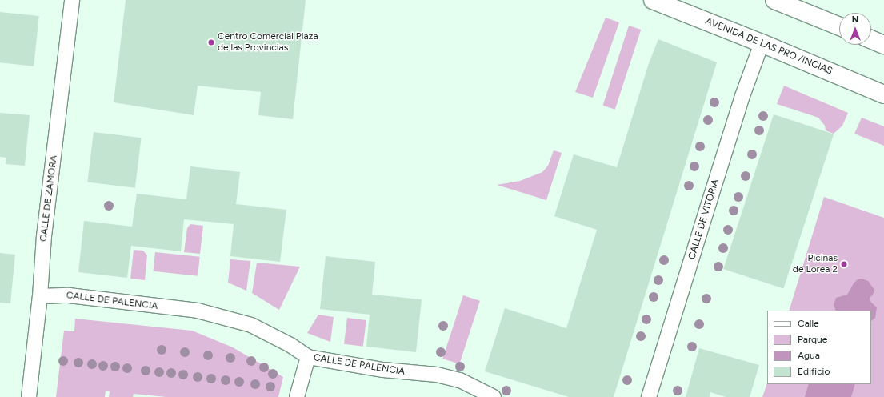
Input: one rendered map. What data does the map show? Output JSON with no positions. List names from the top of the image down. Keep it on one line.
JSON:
{"streets":{"main road":["AVENIDA DE LAS PROVINCIAS"],"street":["CALLE DE ZAMORA","CALLE DE VITORIA","CALLE DE PALENCIA"]},"crossings":[["AVENIDA DE LAS PROVINCIAS","CALLE DE VITORIA"],["CALLE DE ZAMORA","CALLE DE PALENCIA"]],"places":["Centro Comercial Plaza de las Provincias","Picinas de Lorea 2"],"legend":["Calle","Parque","Agua","Edificio"],"north":"top"}
